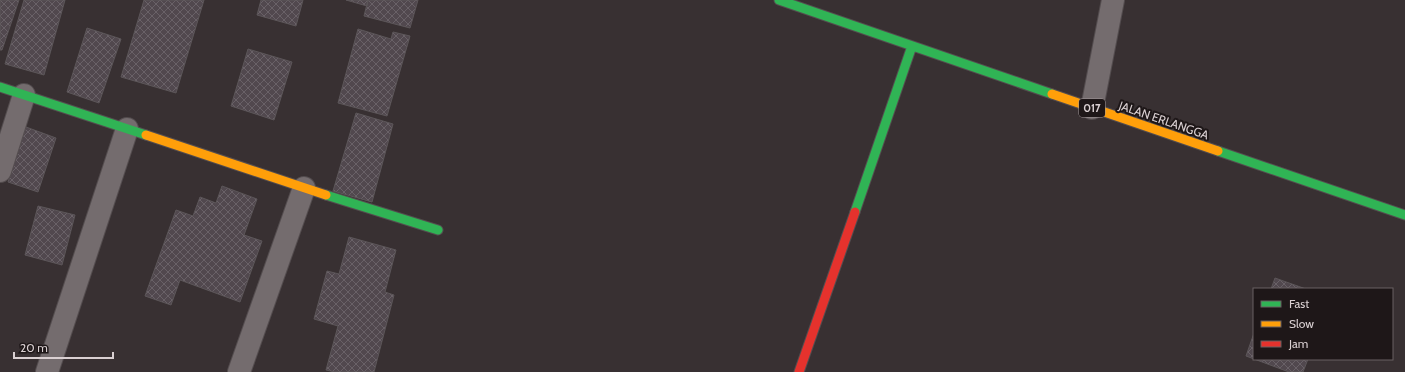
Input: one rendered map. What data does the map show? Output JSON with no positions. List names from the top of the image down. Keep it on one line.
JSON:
{"streets":{"street":["017","JALAN ERLANGGA"]},"legend":["Fast","Slow","Jam"],"scale_bar":"20 m"}
